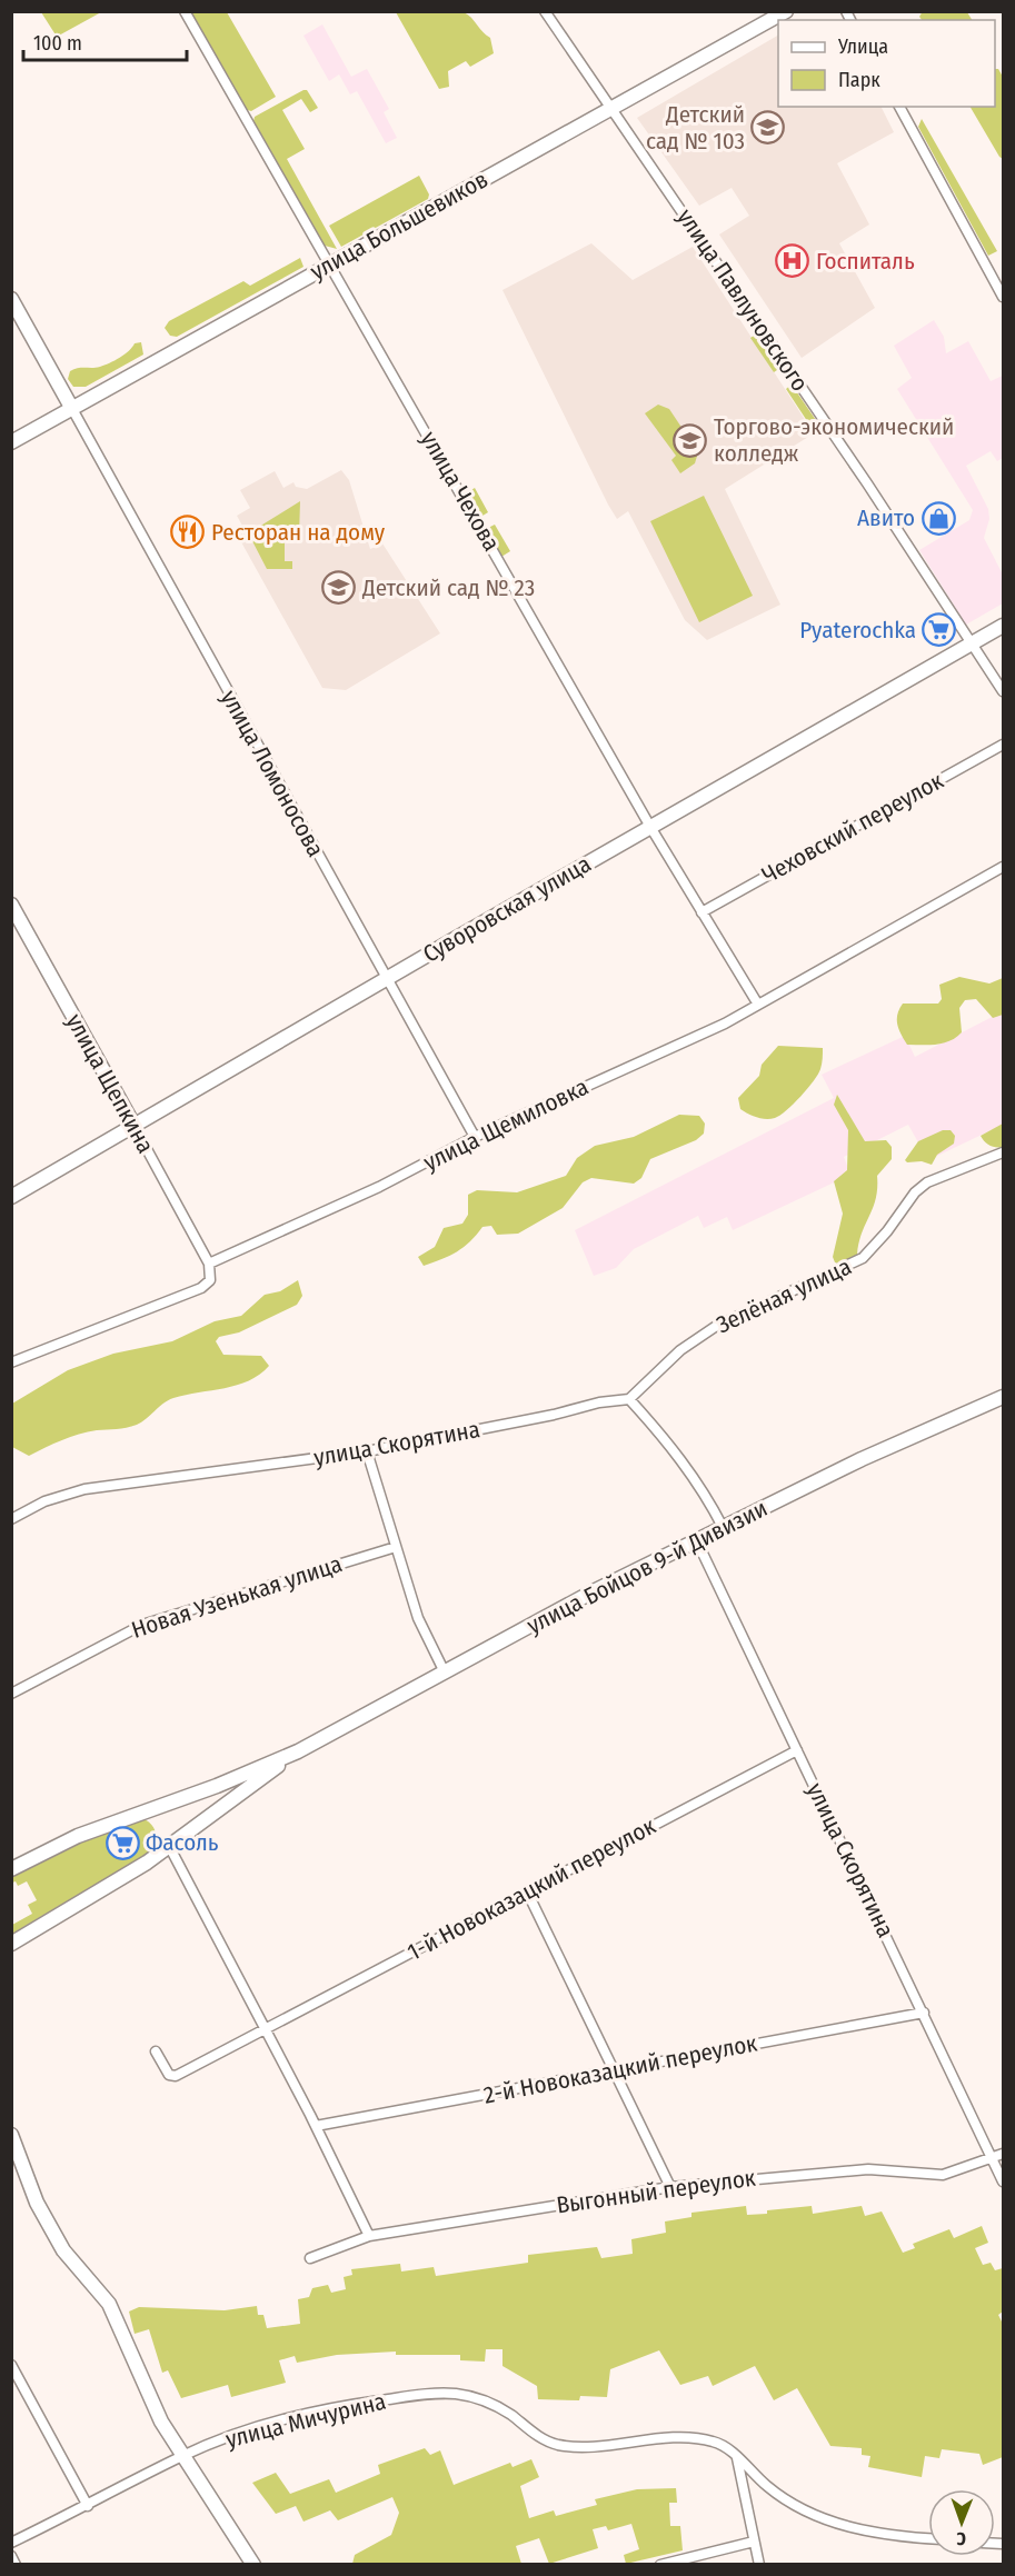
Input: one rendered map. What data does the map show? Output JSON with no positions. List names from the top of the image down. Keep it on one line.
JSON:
{"streets":{"street":["улица Большевиков","улица Павлуновского","улица Чехова","улица Ломоносова","Чеховский переулок","Суворовская улица","улица Щепкина","улица Щемиловка","Зелёная улица","улица Скорятина","улица Бойцов 9-й Дивизии","Новая Узенькая улица","1-й Новоказацкий переулок","2-й Новоказацкий переулок","Выгонный переулок","улица Мичурина"]},"crossings":[["улица Большевиков","улица Павлуновского"],["улица Большевиков","улица Чехова"],["улица Большевиков","улица Ломоносова"],["улица Павлуновского","Суворовская улица"],["улица Чехова","Чеховский переулок"],["улица Чехова","Суворовская улица"],["улица Чехова","улица Щемиловка"],["улица Ломоносова","Суворовская улица"],["улица Ломоносова","улица Щемиловка"],["Суворовская улица","улица Щепкина"],["улица Щепкина","улица Щемиловка"],["Зелёная улица","улица Скорятина"],["улица Скорятина","улица Бойцов 9-й Дивизии"],["улица Скорятина","1-й Новоказацкий переулок"],["улица Скорятина","2-й Новоказацкий переулок"],["улица Скорятина","Выгонный переулок"]],"places":{"school or university":["Детский сад № 103","Торгово-экономический колледж","Детский сад № 23"],"hospital":["Госпиталь"],"shop":["Авито"],"restaurant":["Ресторан на дому"],"supermarket":["Pyaterochka","Фасоль"]},"legend":["Улица","Парк"],"scale_bar":"100 m","north":"bottom"}
